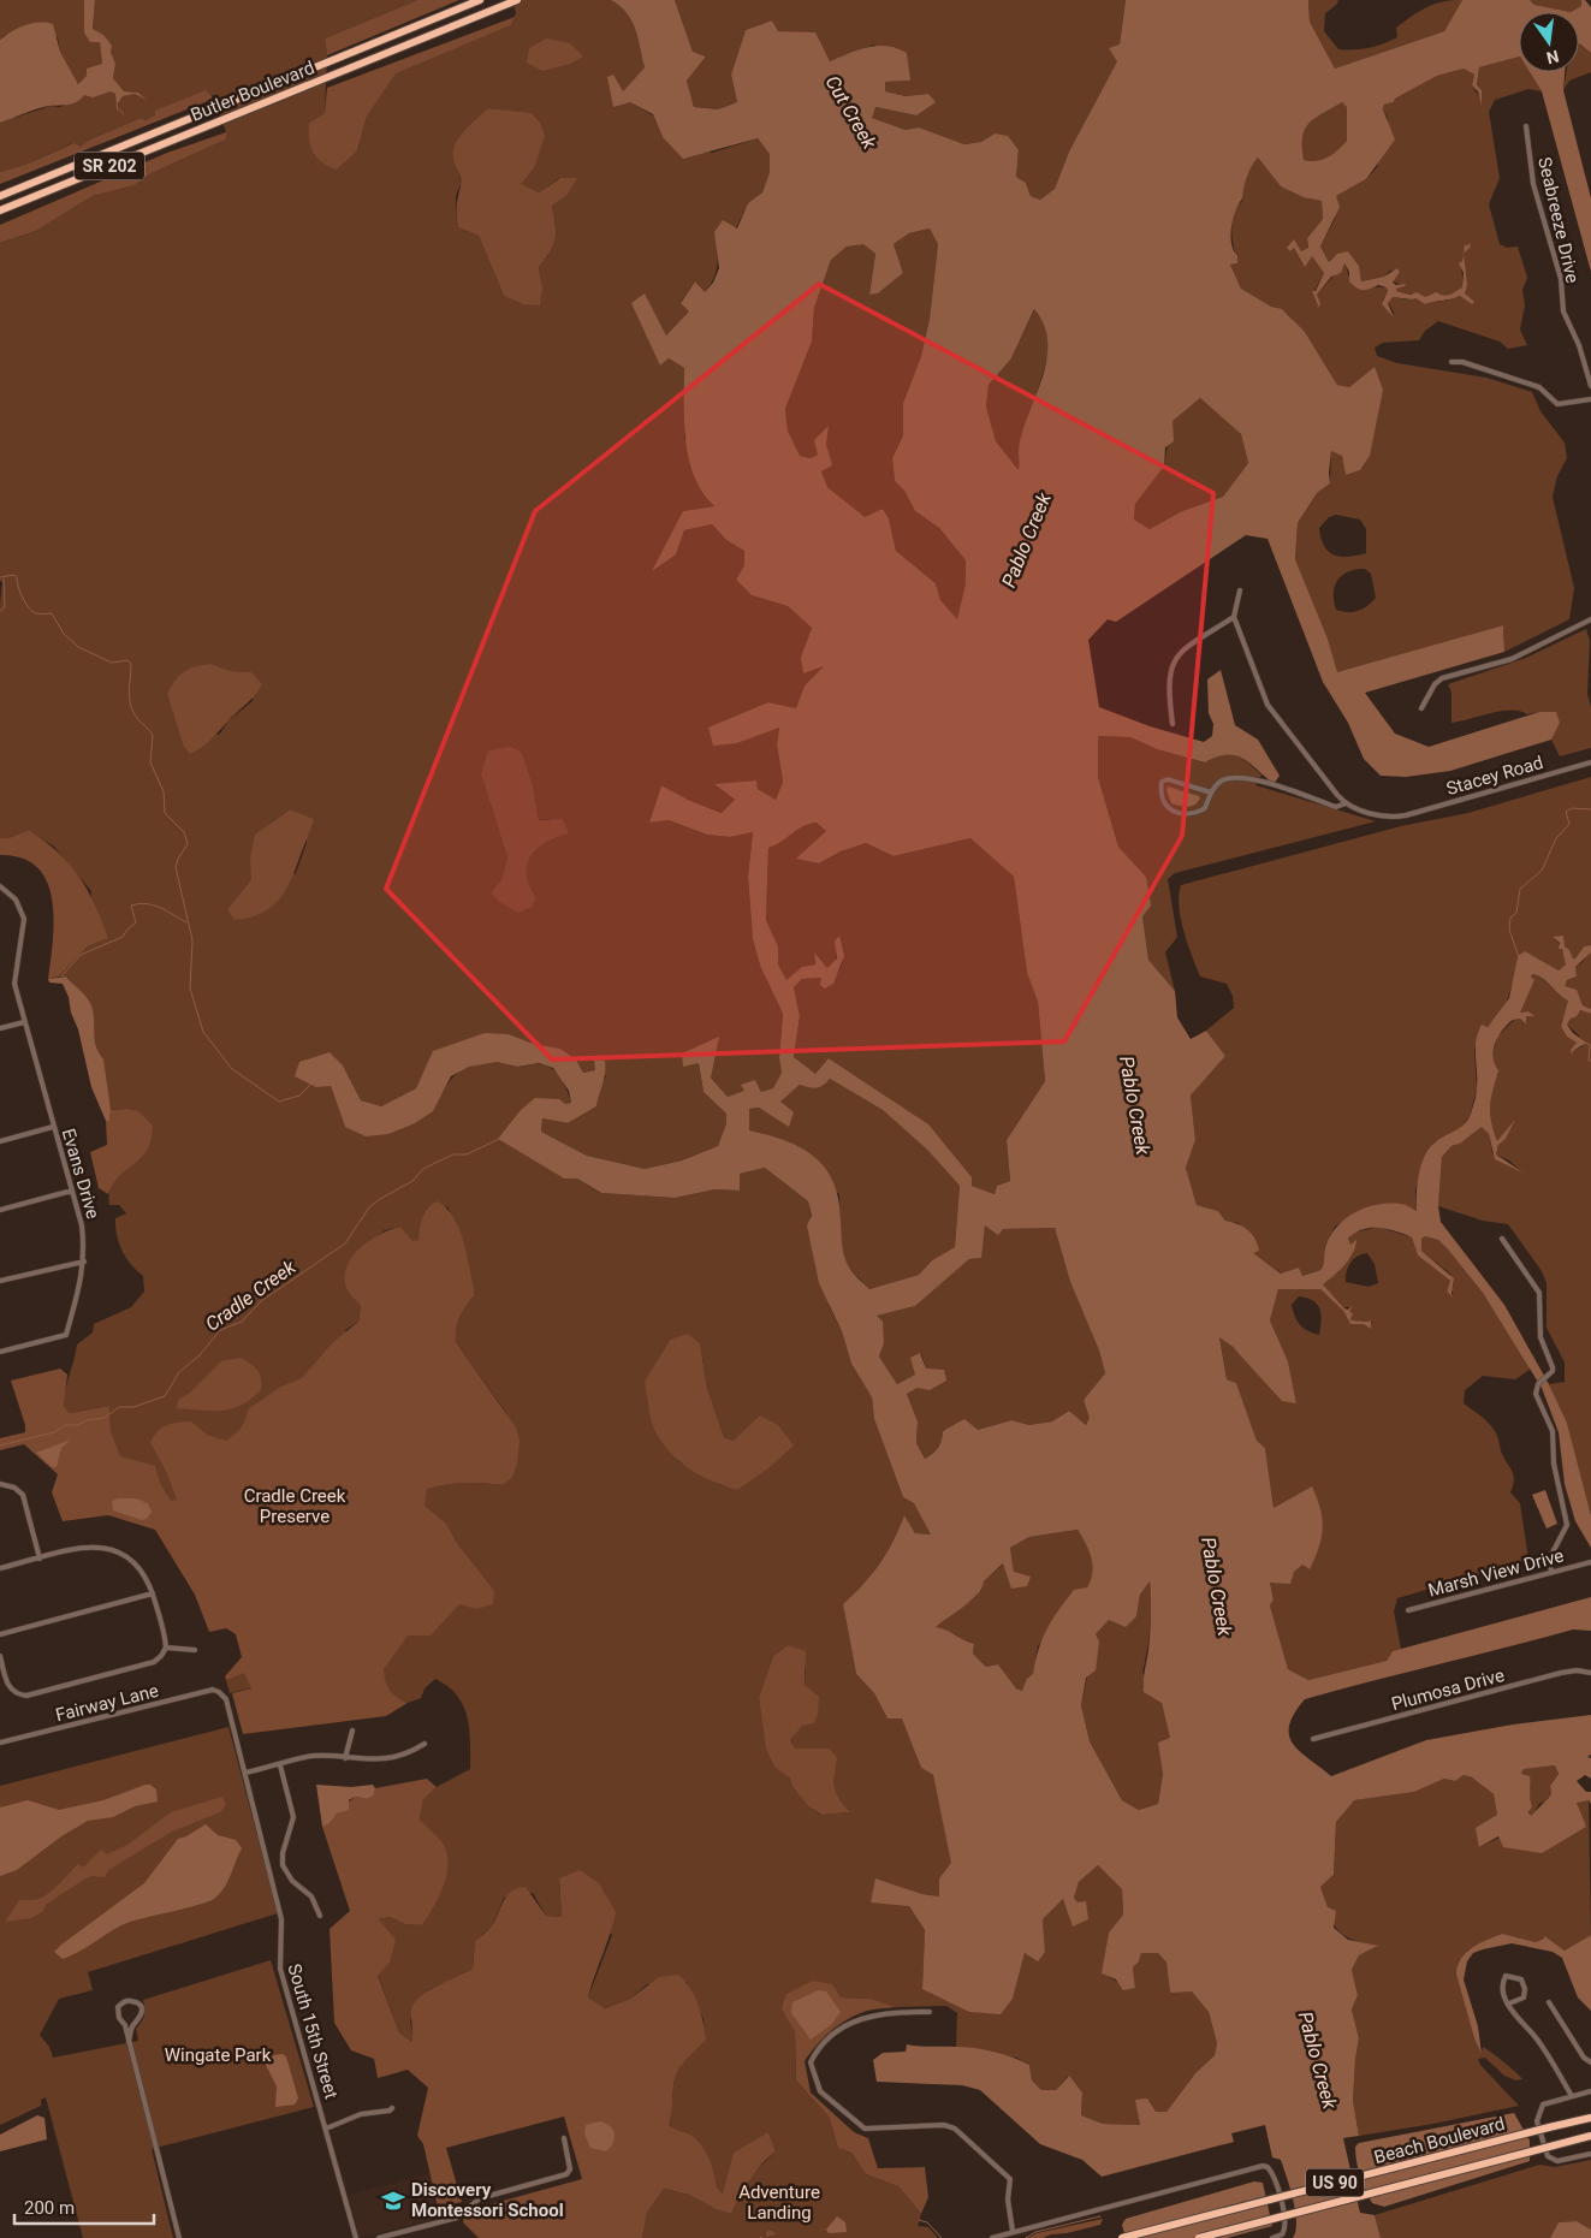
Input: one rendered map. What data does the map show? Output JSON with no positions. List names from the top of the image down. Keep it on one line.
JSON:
{"streets":{"highway":["Butler Boulevard","SR 202","Beach Boulevard","US 90"],"street":["Seabreeze Drive","Stacey Road","Evans Drive","Marsh View Drive","Plumosa Drive","Fairway Lane","South 15th Street"]},"crossings":[["Fairway Lane","South 15th Street"]],"water":["Cut Creek","Pablo Creek","Cradle Creek"],"parks":["Cradle Creek Preserve","Wingate Park","Adventure Landing"],"places":{"school or university":["Discovery Montessori School"]},"scale_bar":"200 m","north":"bottom"}
